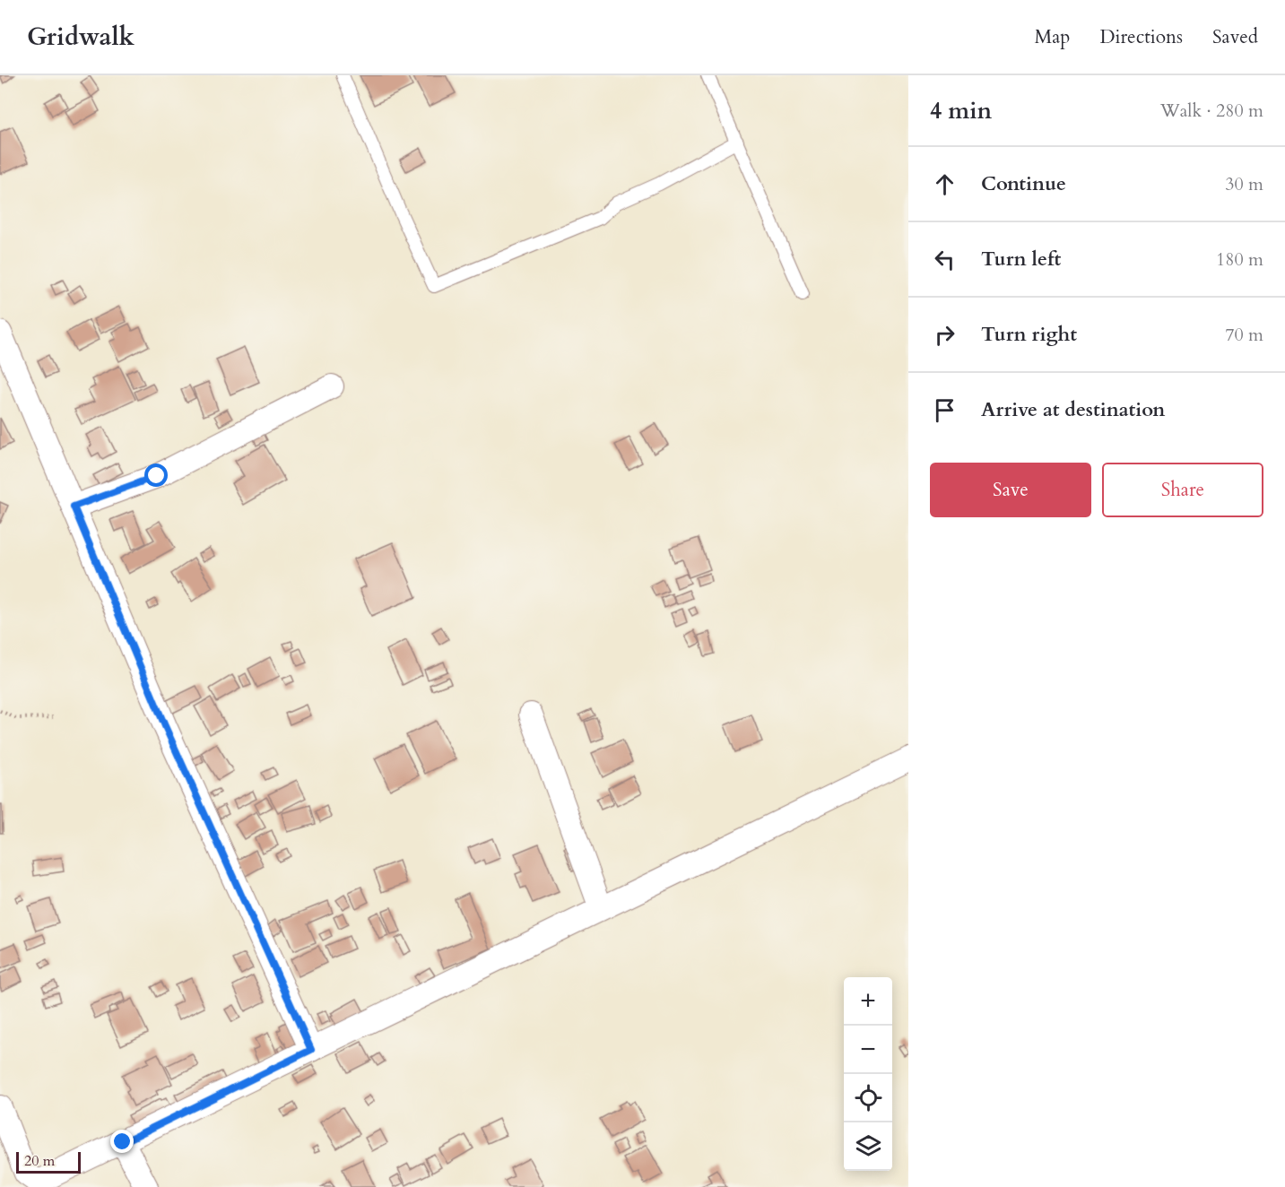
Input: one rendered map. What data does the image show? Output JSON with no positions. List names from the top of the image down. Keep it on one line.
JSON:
{"scale_bar":"20 m","page":{"header":"Gridwalk","nav":["Map","Directions","Saved"],"heading":["4 min","Walk · 280 m"],"list":[["Continue","30 m"],["Turn left","180 m"],["Turn right","70 m"],"Arrive at destination"],"buttons":["Save","Share"],"map_buttons":["+","−"],"scale":"20 m"}}
